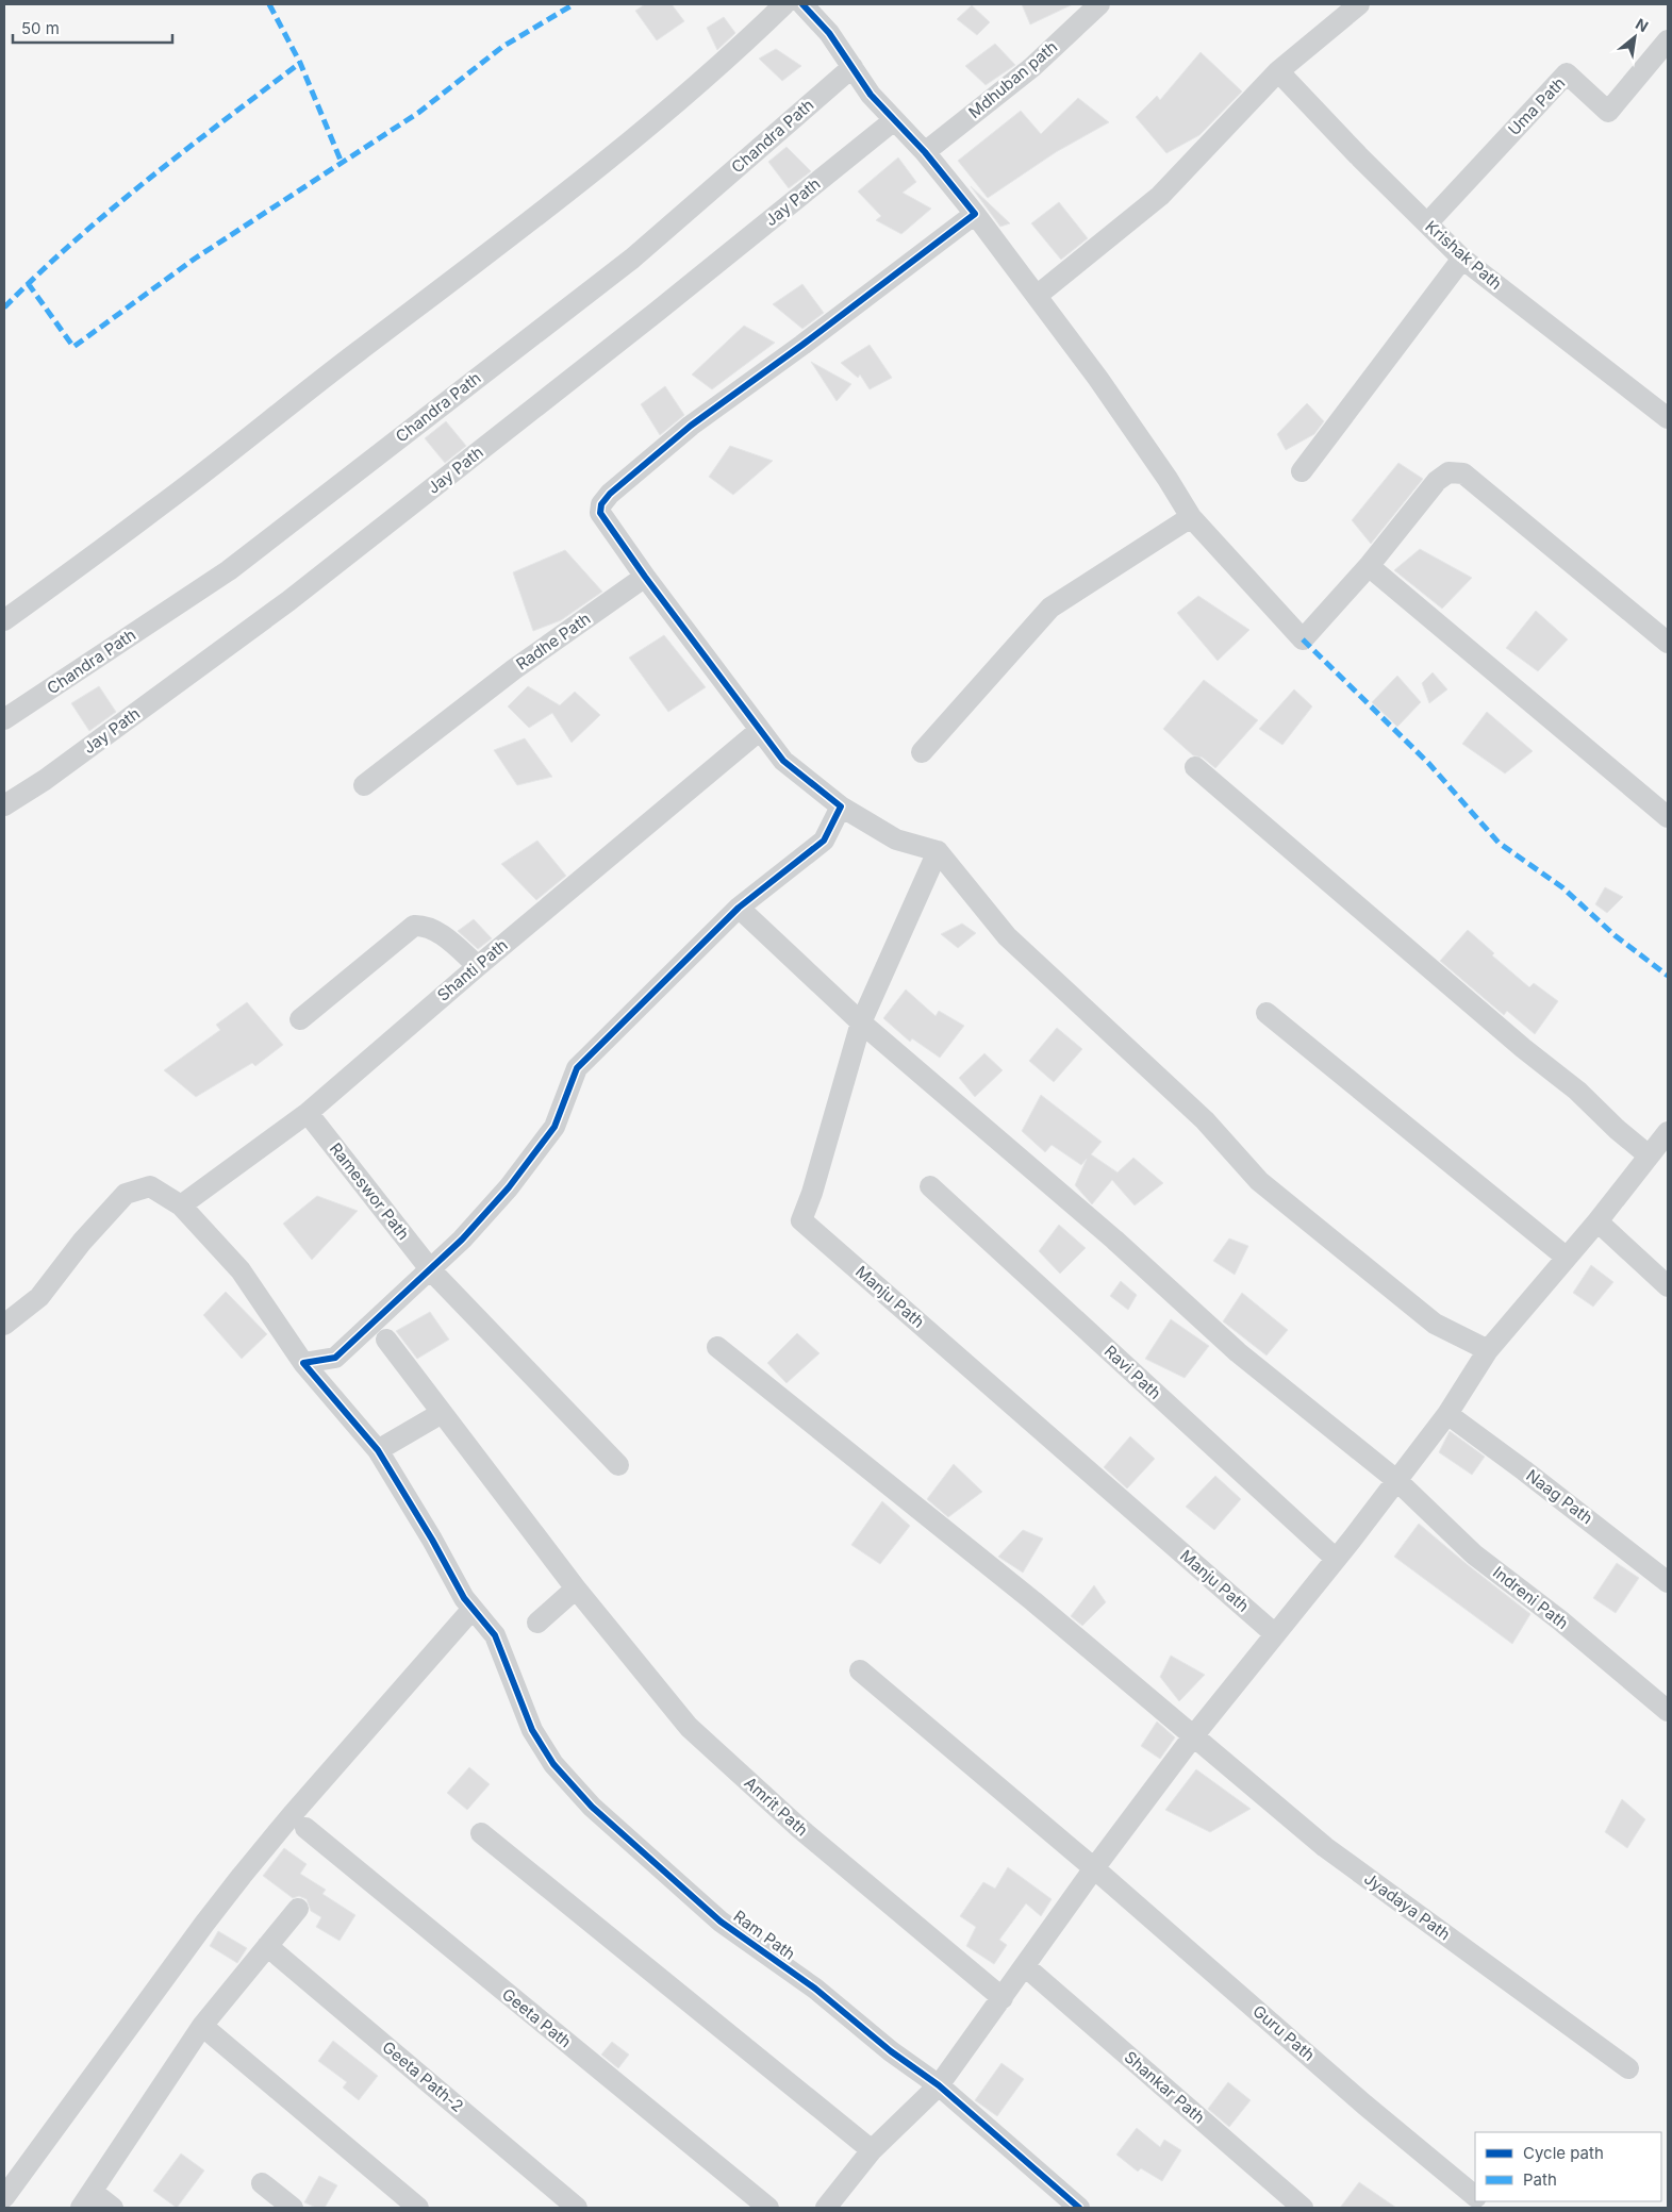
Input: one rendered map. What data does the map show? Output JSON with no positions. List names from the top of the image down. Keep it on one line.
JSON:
{"streets":{"street":["Mdhuban path","Uma Path","Chandra Path","Jay Path","Krishak Path","Radhe Path","Shanti Path","Rameswor Path","Manju Path","Ravi Path","Naag Path","Indreni Path","Amrit Path","Jyadaya Path","Ram Path","Geeta Path","Guru Path","Geeta Path-2","Shankar Path"]},"crossings":[["Uma Path","Krishak Path"],["Shanti Path","Rameswor Path"],["Shanti Path","Ram Path"],["Manju Path","Indreni Path"]],"legend":["Cycle path","Path"],"scale_bar":"50 m","north":"top right"}
